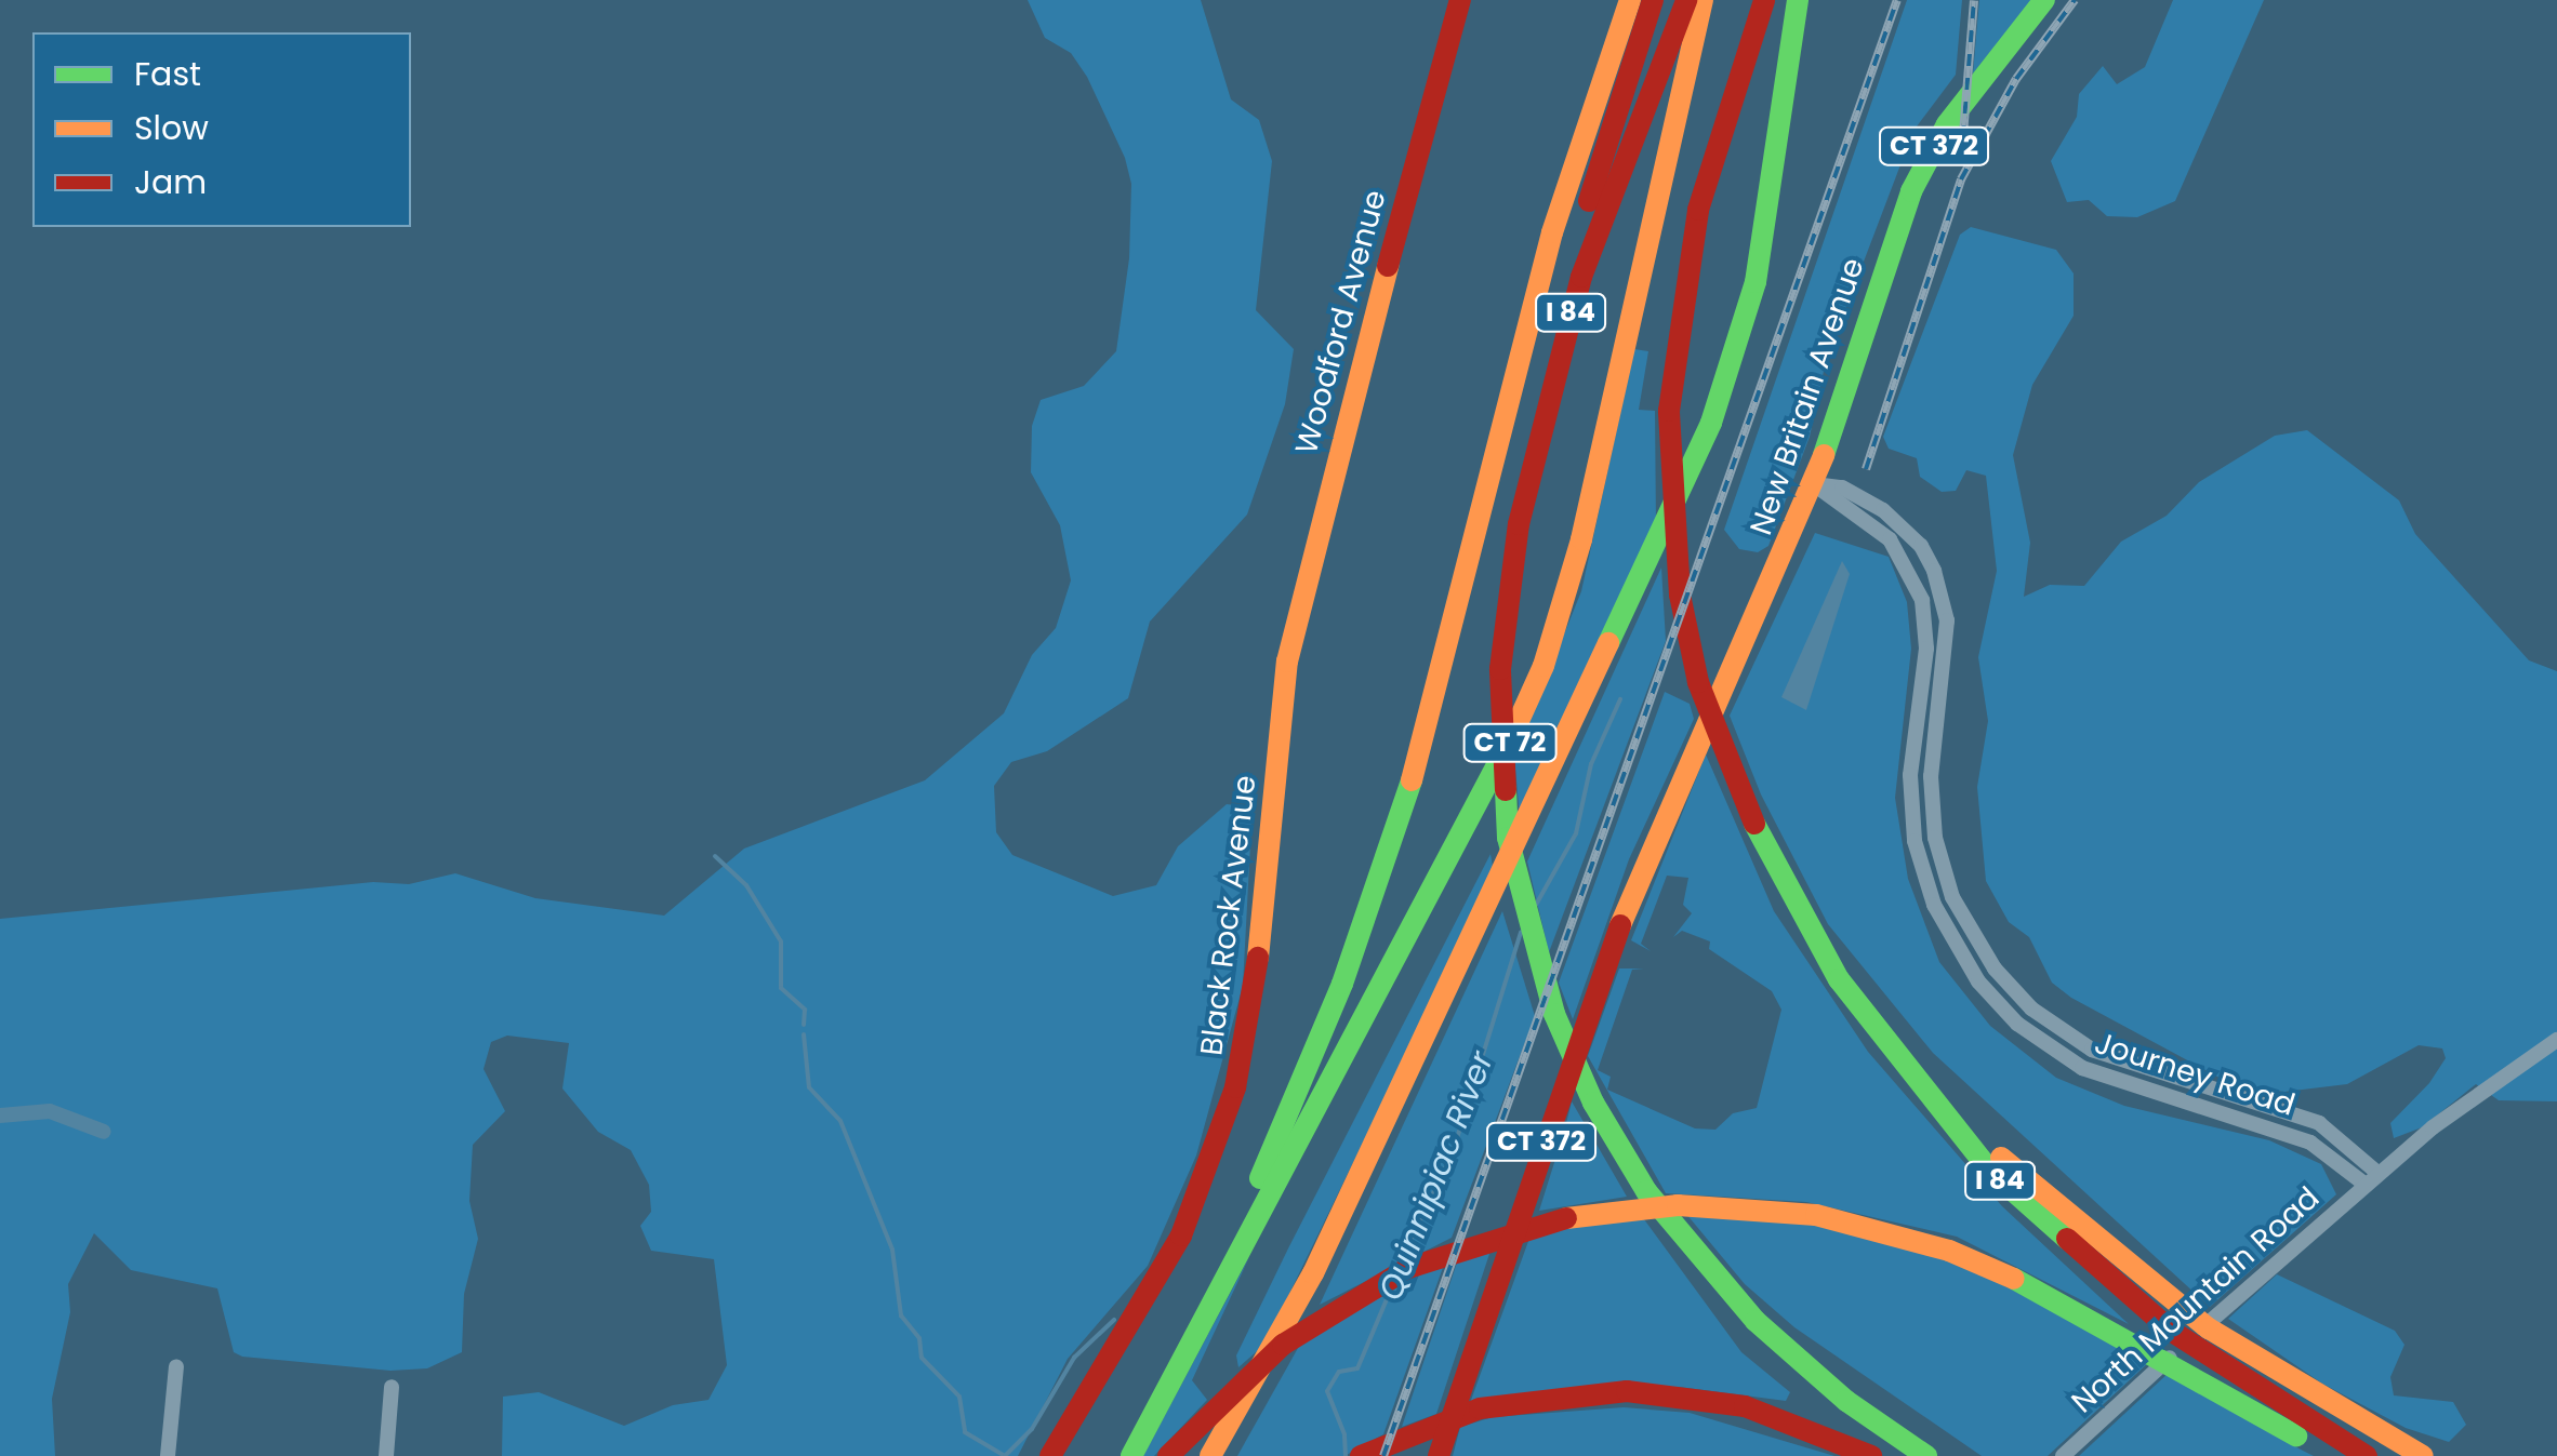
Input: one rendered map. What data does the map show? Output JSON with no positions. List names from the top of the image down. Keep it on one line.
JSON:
{"streets":{"main road":["CT 372","I 84","Woodford Avenue","New Britain Avenue","CT 72","Black Rock Avenue"],"street":["Journey Road","North Mountain Road"]},"crossings":[["Woodford Avenue","Black Rock Avenue"],["New Britain Avenue","Journey Road"],["Journey Road","North Mountain Road"]],"water":["Quinnipiac River"],"legend":["Fast","Slow","Jam"]}
